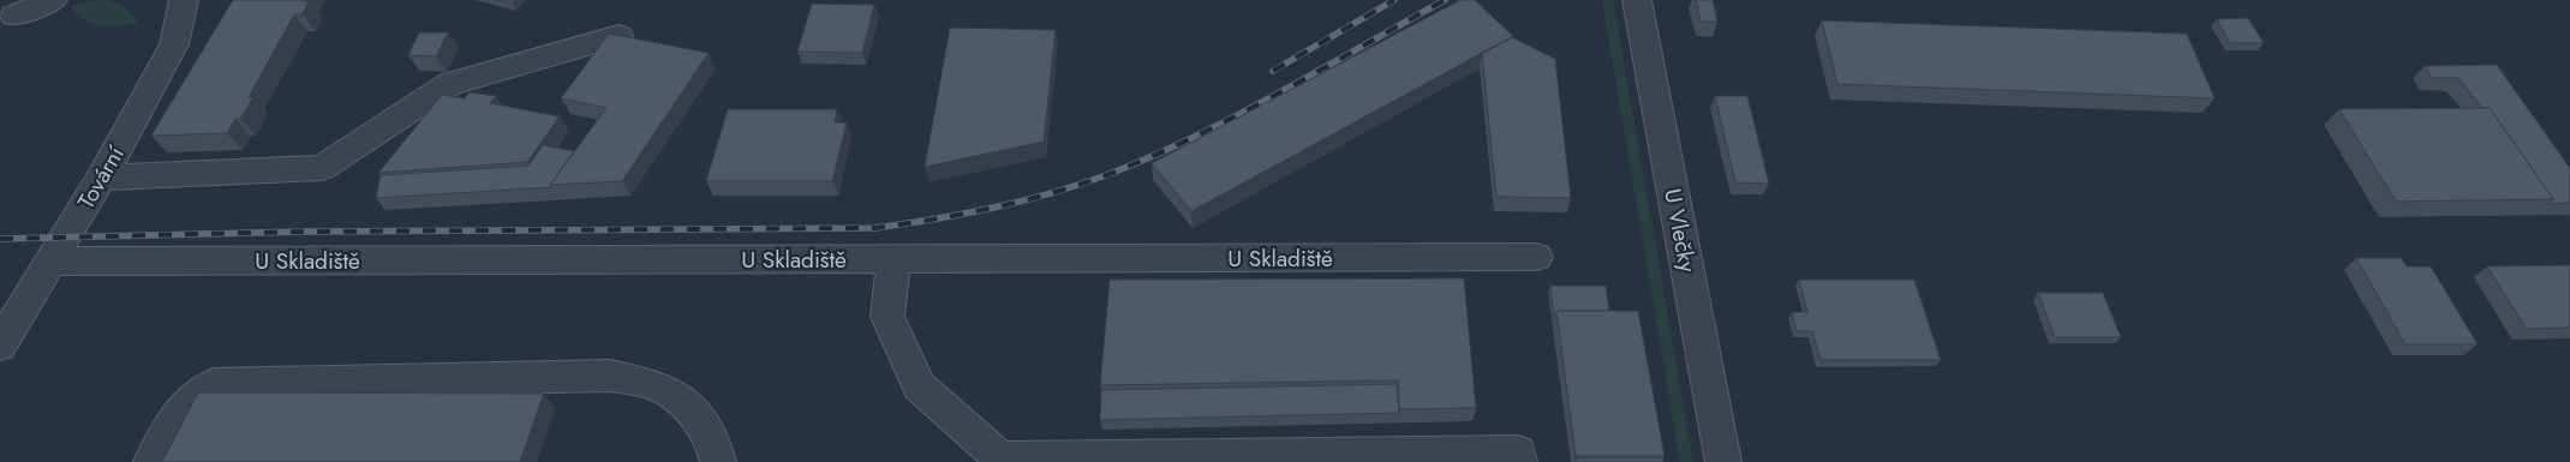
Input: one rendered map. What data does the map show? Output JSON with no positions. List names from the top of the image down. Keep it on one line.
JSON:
{"streets":{"street":["Tovární","U Vlečky","U Skladiště"]},"crossings":[["Tovární","U Skladiště"]]}
